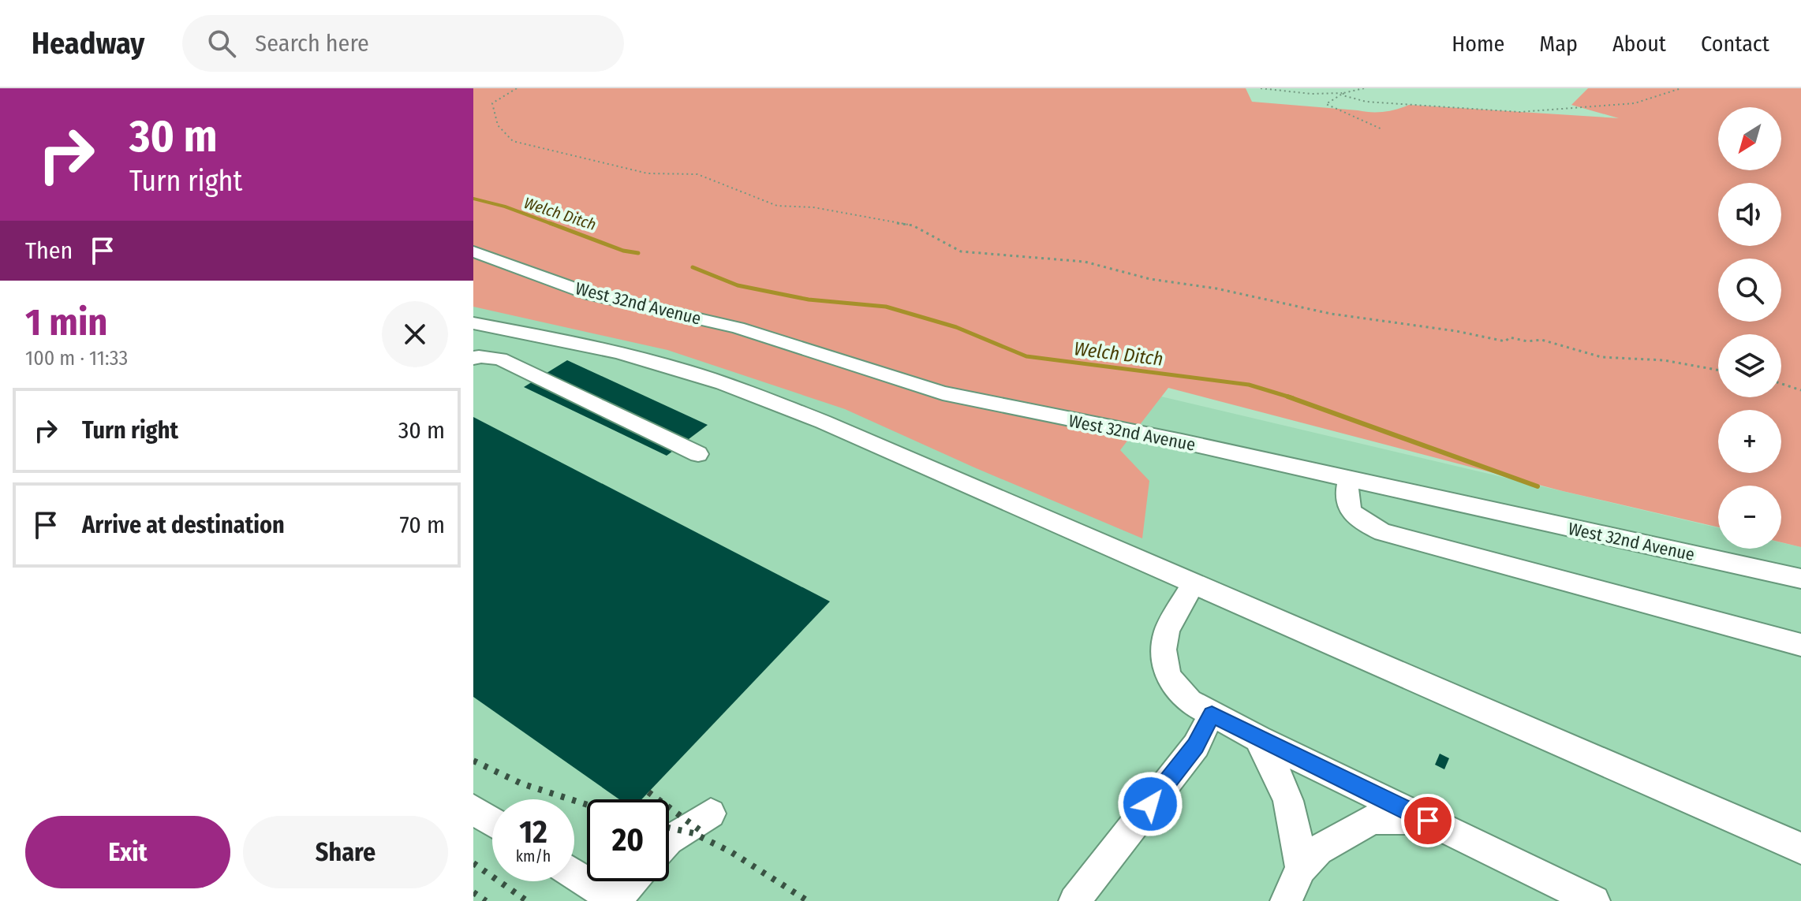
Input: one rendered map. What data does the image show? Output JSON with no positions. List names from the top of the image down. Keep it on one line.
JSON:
{"streets":{"street":["West 32nd Avenue"]},"water":["Welch Ditch"],"north":"bottom left","page":{"header":"Headway","search":"Search here","nav":["Home","Map","About","Contact"],"turn":["30 m","Turn right"],"map_buttons":["+","−"],"then":"Then","heading":["1 min","100 m · 11:33"],"list":[{"name":"Turn right","value":"30 m"},{"name":"Arrive at destination","value":"70 m"}],"speed":"12 km/h","limit":"20","buttons":["Exit","Share"]}}
